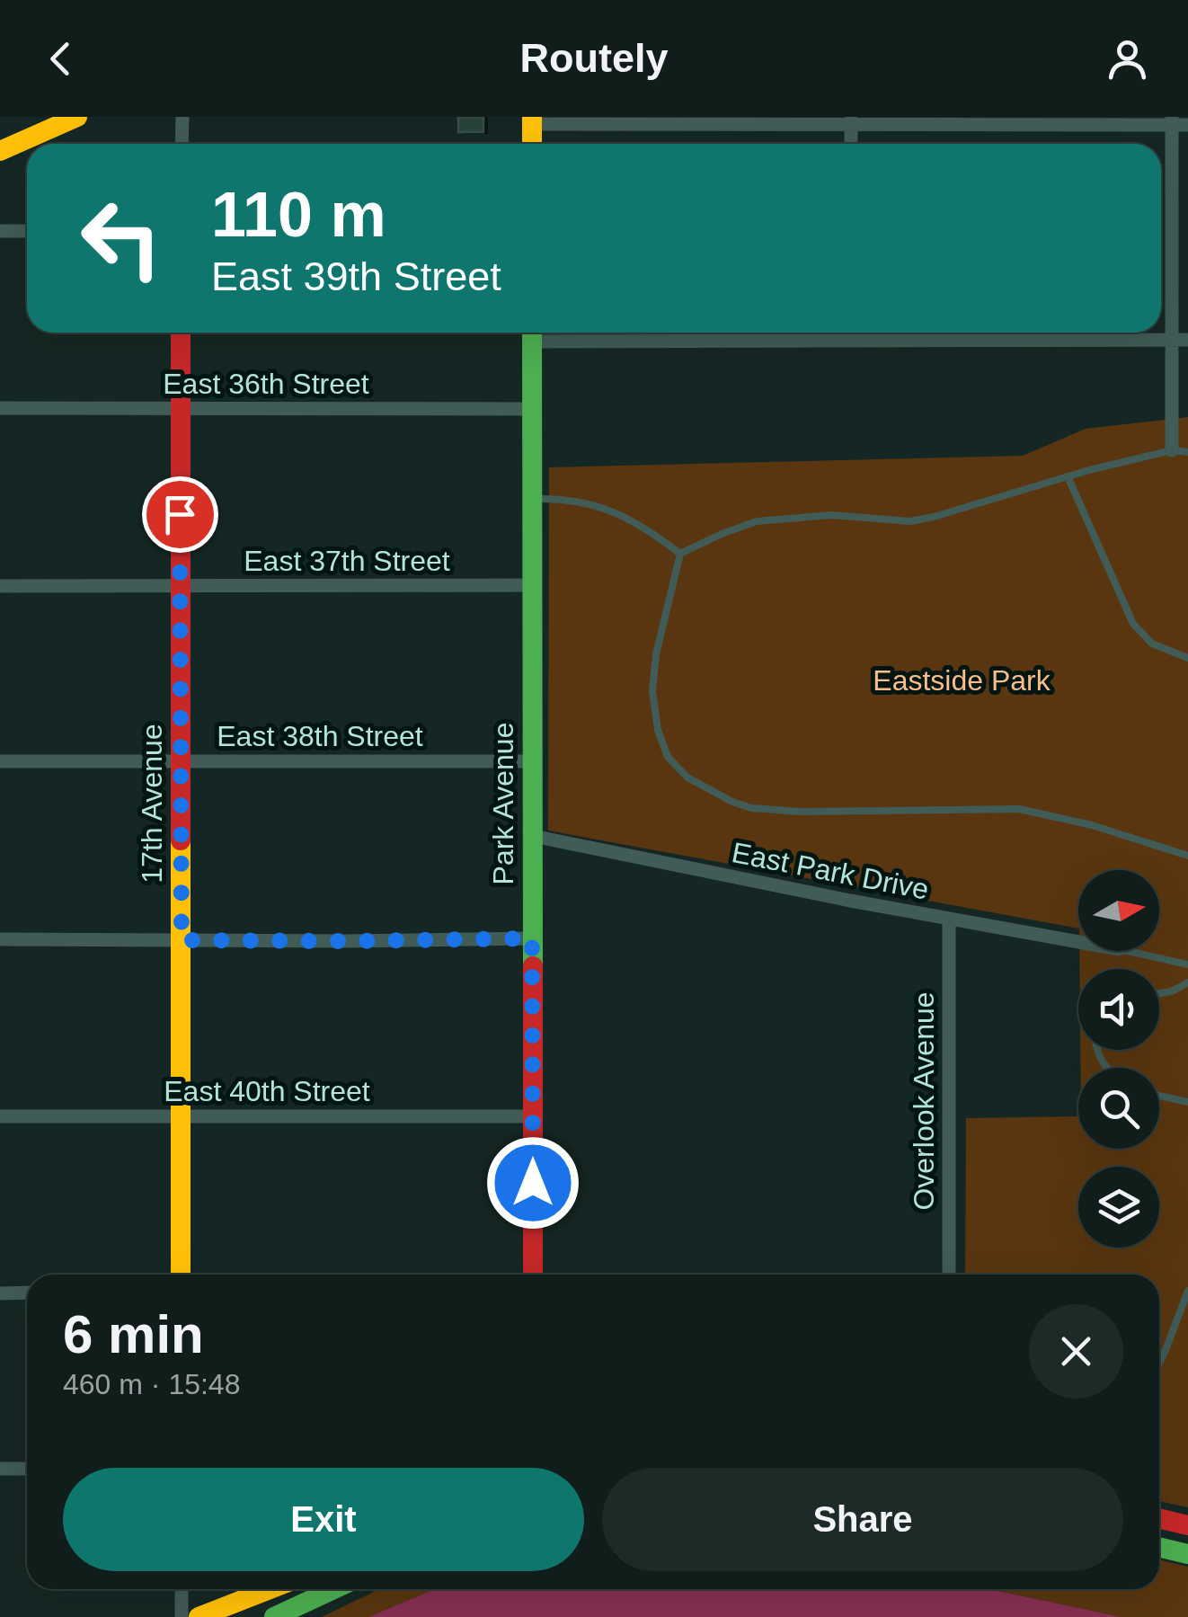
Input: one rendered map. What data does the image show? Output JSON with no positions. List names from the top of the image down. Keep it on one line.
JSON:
{"streets":{"street":["East 36th Street","East 37th Street","East 38th Street","17th Avenue","Park Avenue","East Park Drive","East 40th Street","Overlook Avenue"]},"crossings":[["East 36th Street","17th Avenue"],["East 36th Street","Park Avenue"],["East 37th Street","17th Avenue"],["East 37th Street","Park Avenue"],["East 38th Street","17th Avenue"],["East 38th Street","Park Avenue"],["17th Avenue","East 40th Street"],["Park Avenue","East Park Drive"],["Park Avenue","East 40th Street"],["East Park Drive","Overlook Avenue"]],"parks":["Eastside Park"],"north":"right","page":{"header":"Routely","turn":["110 m","East 39th Street"],"heading":["6 min","460 m · 15:48"],"buttons":["Exit","Share"]}}
